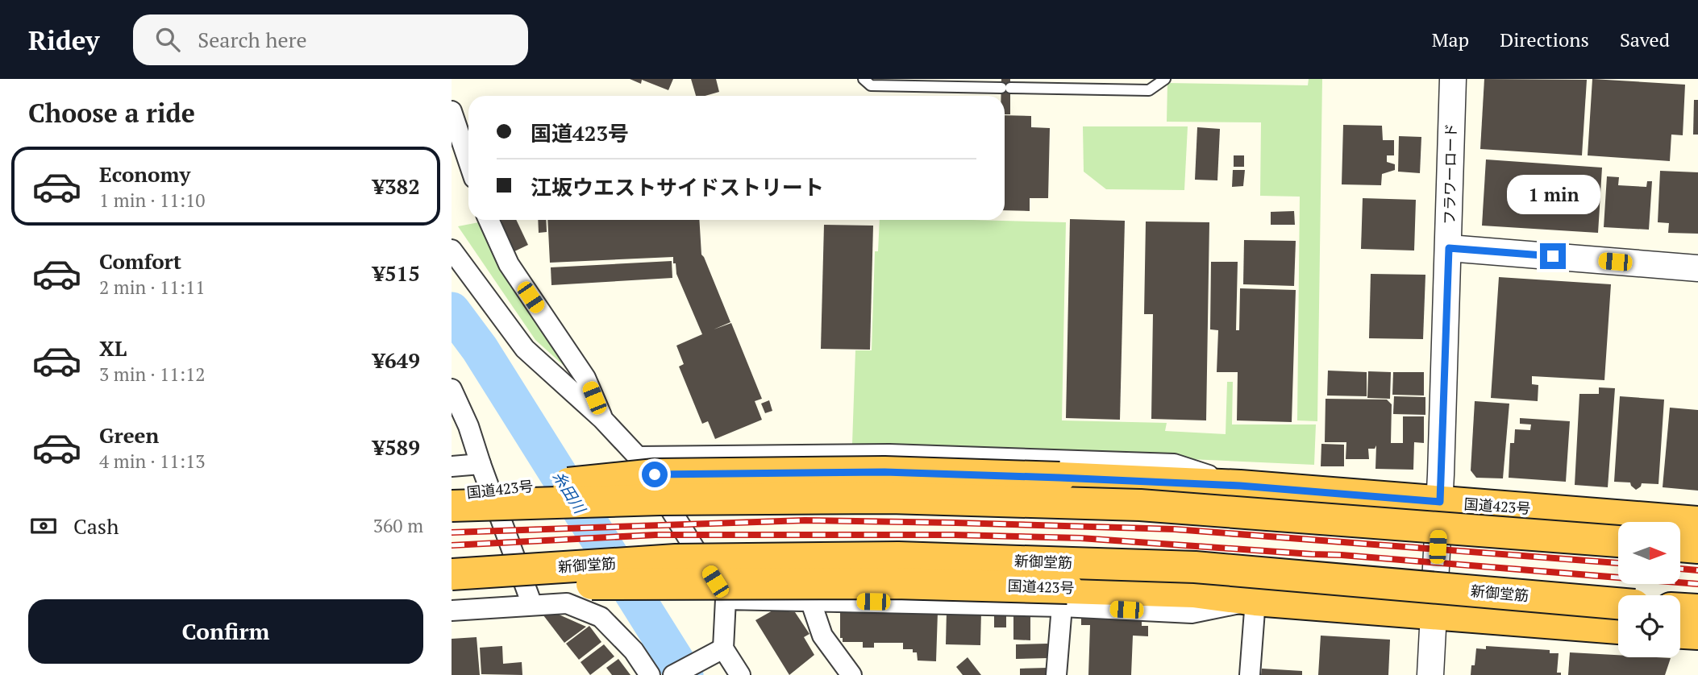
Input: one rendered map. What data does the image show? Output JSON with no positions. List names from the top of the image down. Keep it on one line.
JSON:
{"streets":{"highway":["国道423号","新御堂筋"],"street":["フラワーロード"]},"crossings":[["フラワーロード","国道423号"]],"water":["糸田川"],"north":"right","page":{"header":"Ridey","search":"Search here","nav":["Map","Directions","Saved"],"heading":"Choose a ride","banner":["国道423号","江坂ウエストサイドストリート"],"list":[{"name":"Economy","note":"1 min · 11:10","value":"¥382"},{"name":"Comfort","note":"2 min · 11:11","value":"¥515"},{"name":"XL","note":"3 min · 11:12","value":"¥649"},{"name":"Green","note":"4 min · 11:13","value":"¥589"}],"bubble":"1 min","pay":["Cash","360 m"],"buttons":"Confirm"}}
